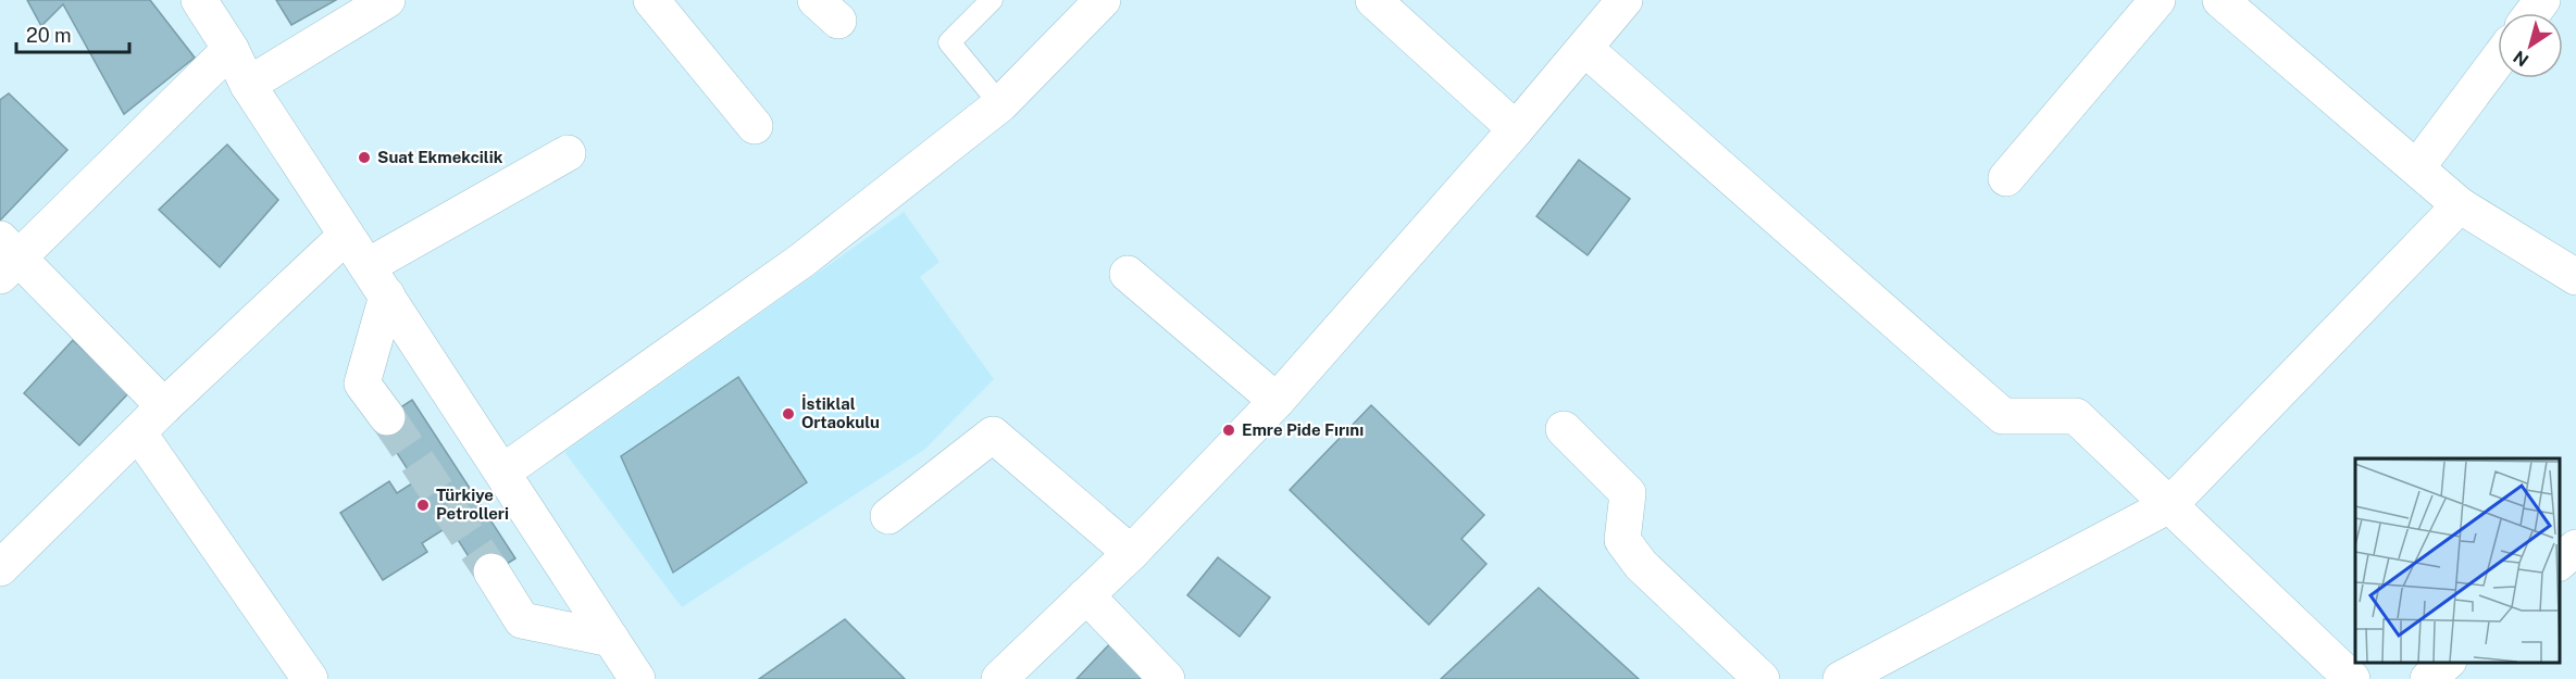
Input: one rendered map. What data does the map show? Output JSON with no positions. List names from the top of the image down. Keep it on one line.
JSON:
{"places":["Suat Ekmekcilik","İstiklal Ortaokulu","Emre Pide Fırını","Türkiye Petrolleri"],"scale_bar":"20 m","north":"bottom left"}
